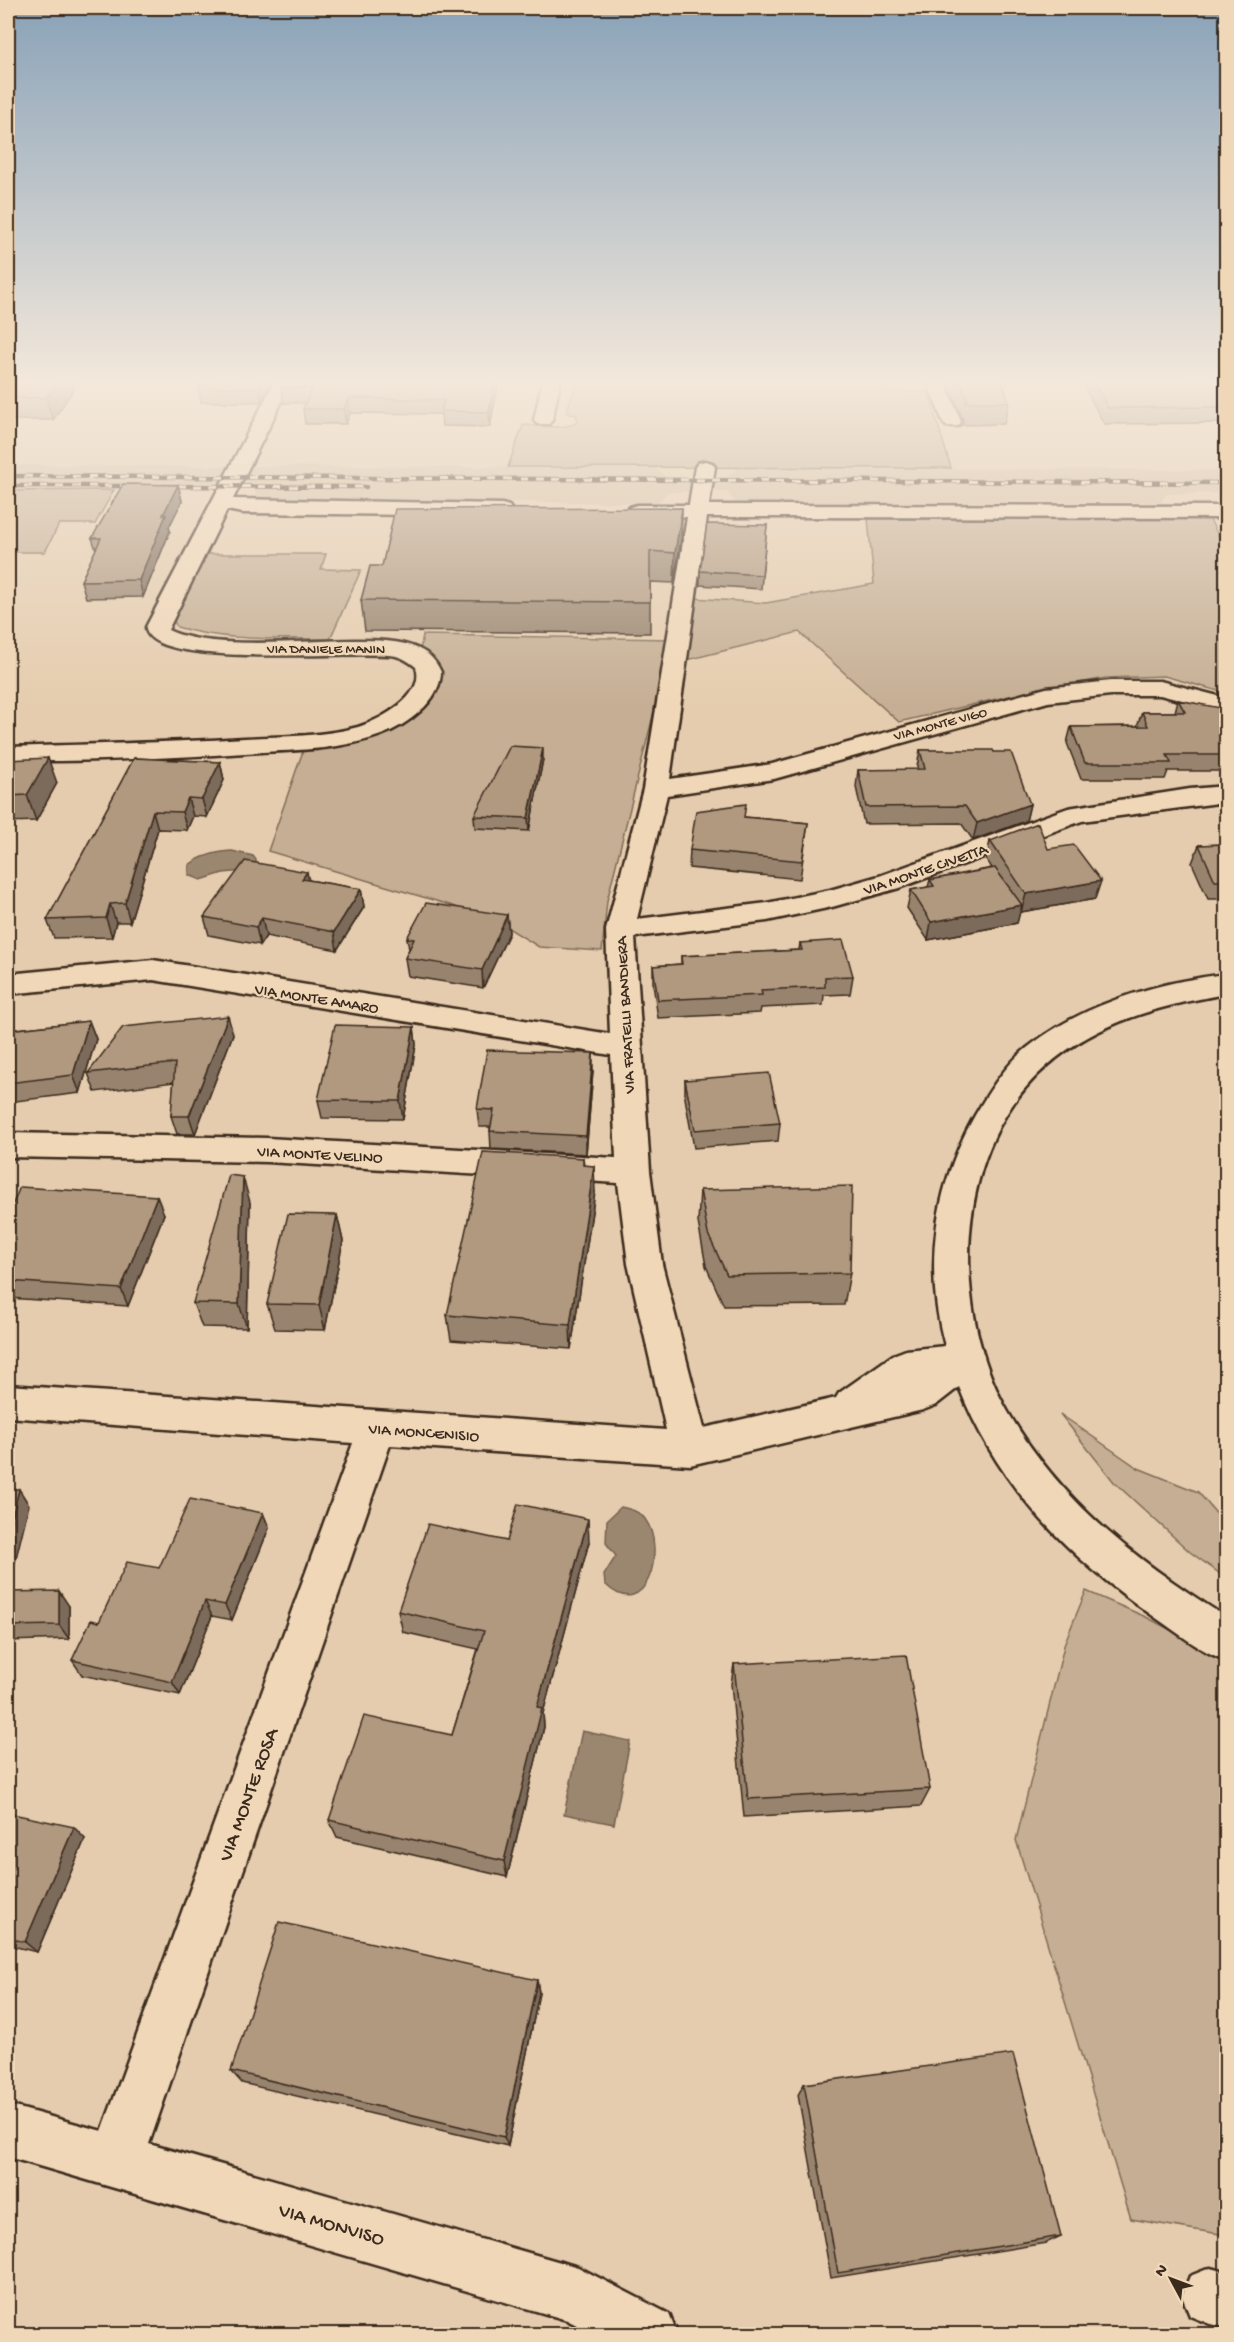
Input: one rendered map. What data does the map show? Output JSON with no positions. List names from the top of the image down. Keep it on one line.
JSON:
{"streets":{"street":["VIA DANIELE MANIN","VIA MONTE VIGO","VIA MONTE CIVETTA","VIA MONTE AMARO","VIA FRATELLI BANDIERA","VIA MONTE VELINO","VIA MONCENISIO","VIA MONTE ROSA","VIA MONVISO"]},"crossings":[["VIA MONTE VIGO","VIA FRATELLI BANDIERA"],["VIA MONTE CIVETTA","VIA FRATELLI BANDIERA"],["VIA MONTE AMARO","VIA FRATELLI BANDIERA"],["VIA FRATELLI BANDIERA","VIA MONTE VELINO"],["VIA FRATELLI BANDIERA","VIA MONCENISIO"],["VIA MONCENISIO","VIA MONTE ROSA"],["VIA MONTE ROSA","VIA MONVISO"]],"north":"top left"}
